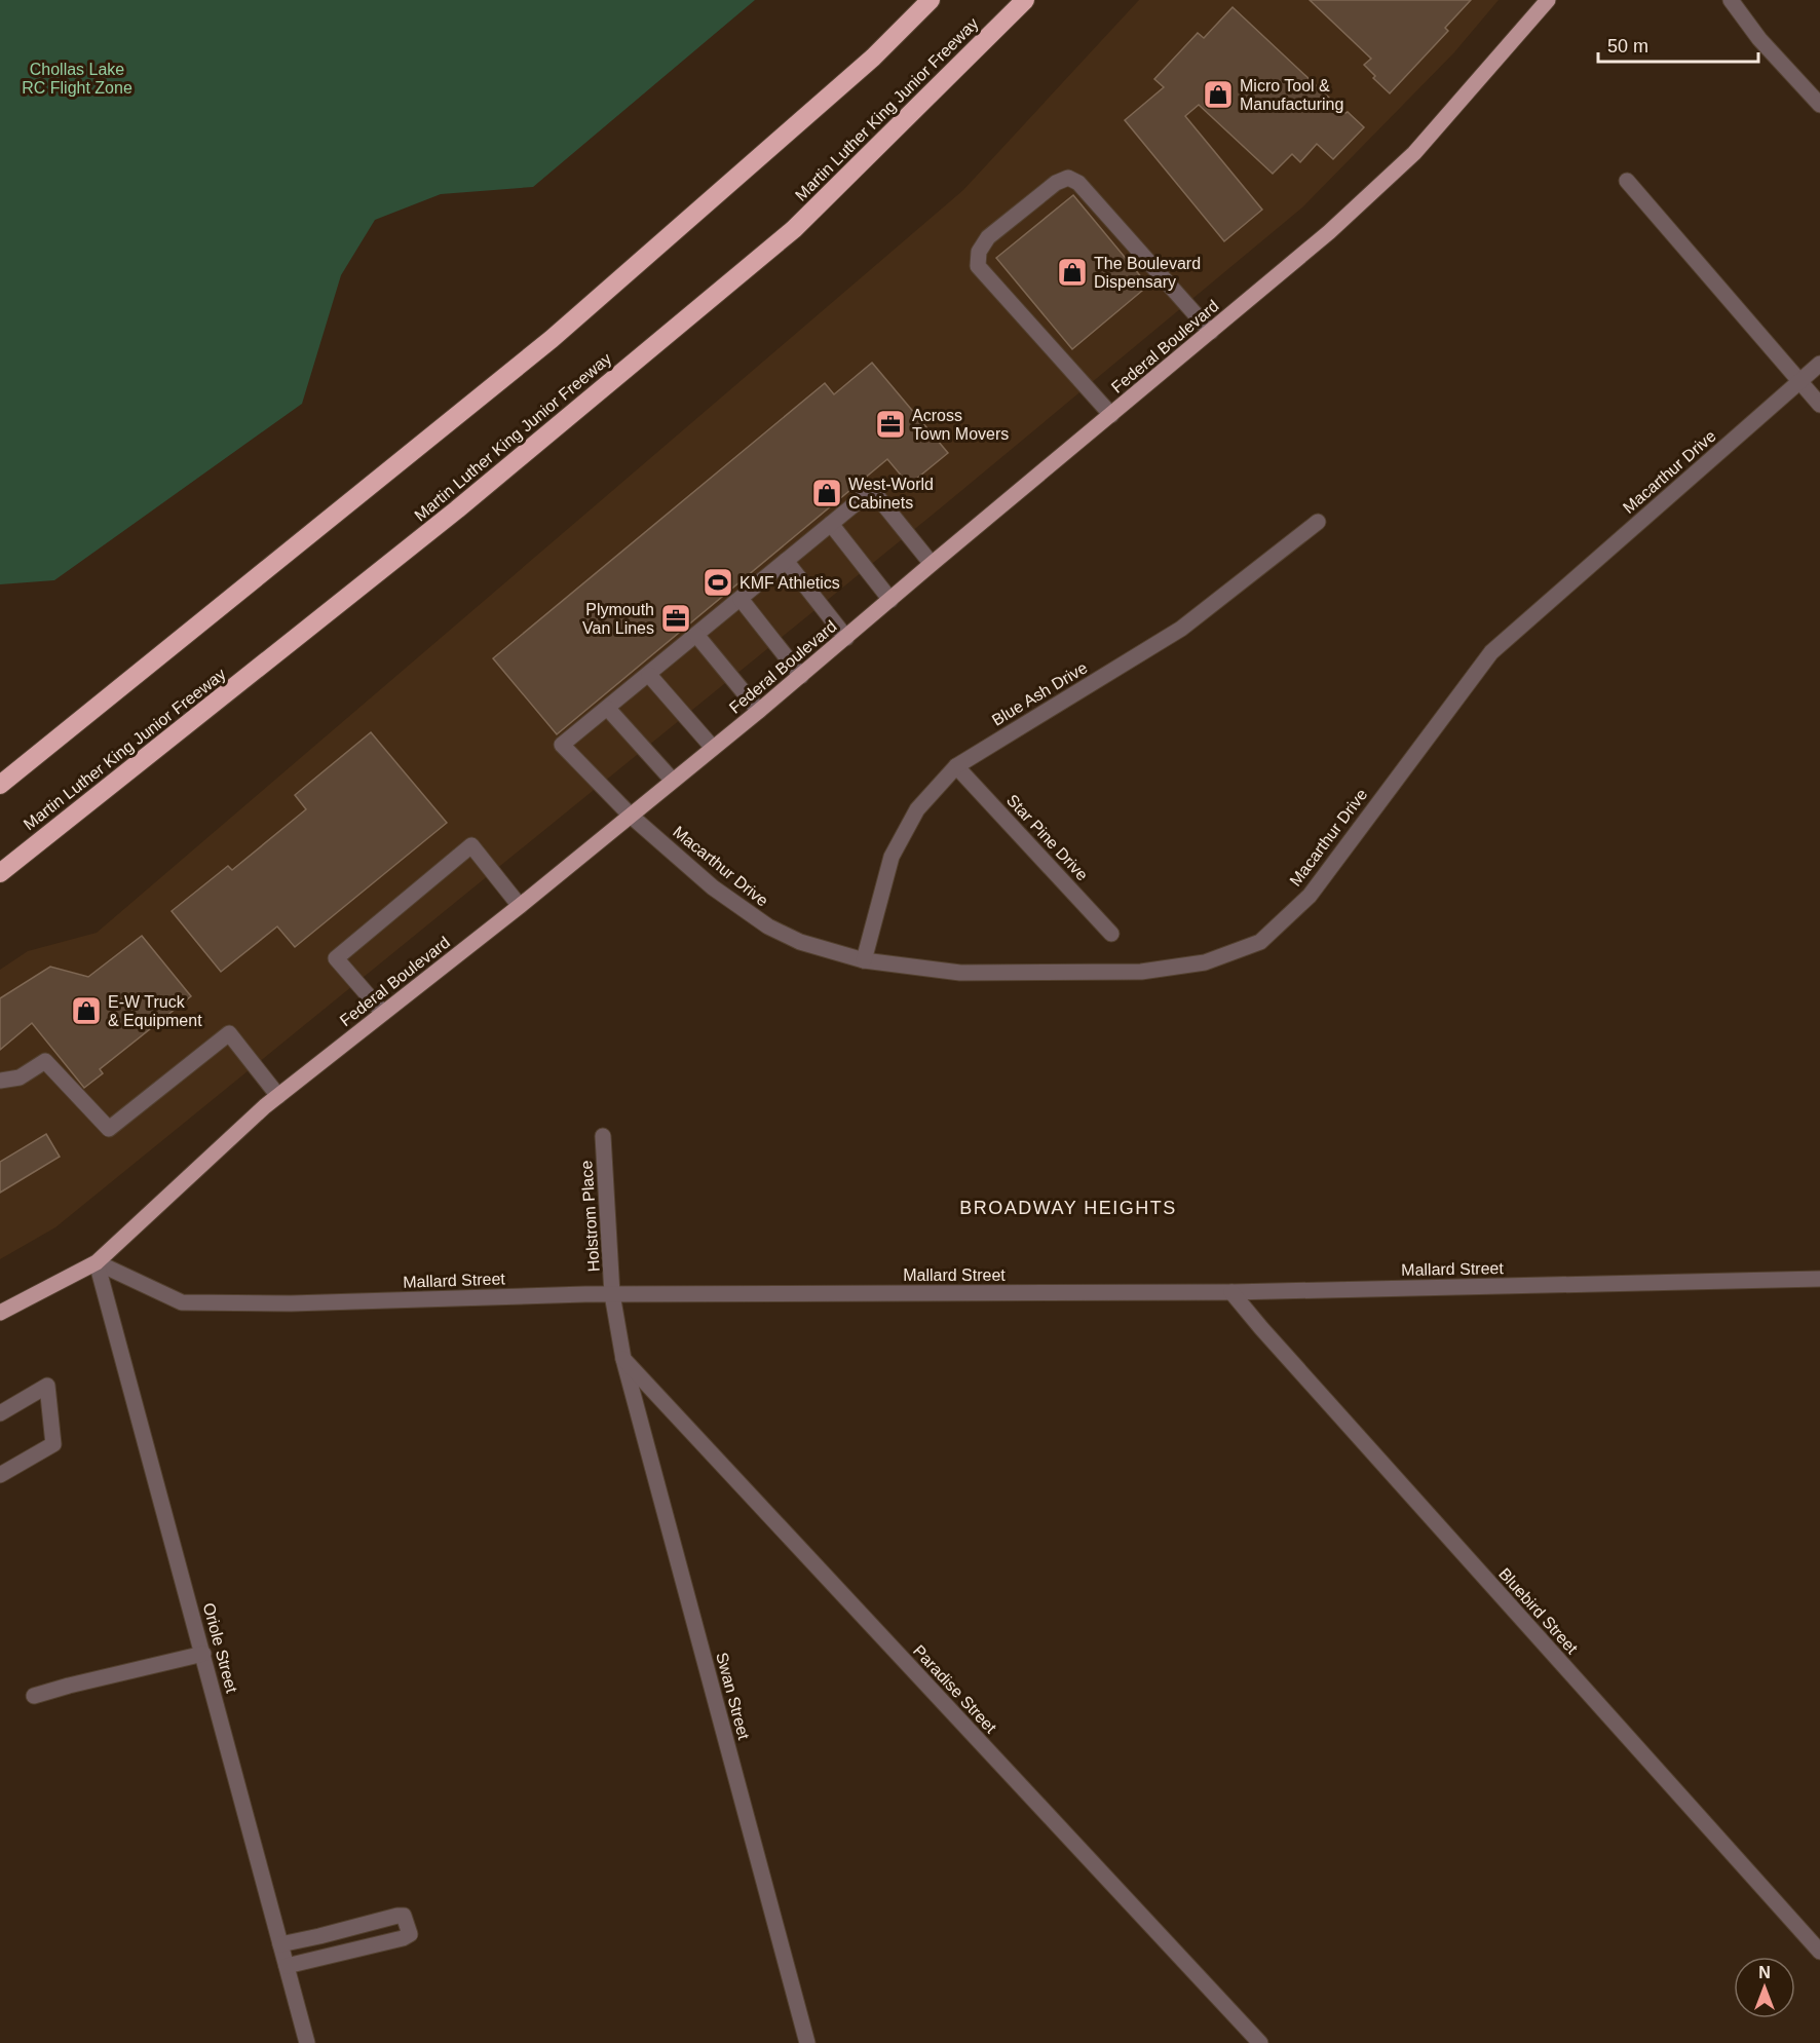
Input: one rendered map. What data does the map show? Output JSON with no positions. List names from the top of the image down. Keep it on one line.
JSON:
{"streets":{"highway":["Martin Luther King Junior Freeway"],"main road":["Federal Boulevard"],"street":["Macarthur Drive","Blue Ash Drive","Star Pine Drive","Holstrom Place","Mallard Street","Bluebird Street","Oriole Street","Paradise Street","Swan Street"]},"crossings":[["Federal Boulevard","Macarthur Drive"],["Federal Boulevard","Mallard Street"],["Federal Boulevard","Oriole Street"],["Macarthur Drive","Blue Ash Drive"],["Blue Ash Drive","Star Pine Drive"],["Holstrom Place","Mallard Street"],["Holstrom Place","Paradise Street"],["Holstrom Place","Swan Street"],["Mallard Street","Bluebird Street"],["Mallard Street","Oriole Street"],["Paradise Street","Swan Street"]],"districts":["BROADWAY HEIGHTS"],"parks":["Chollas Lake RC Flight Zone"],"places":{"shop":["Micro Tool & Manufacturing","The Boulevard Dispensary","West-World Cabinets","E-W Truck & Equipment"],"office":["Across Town Movers","Plymouth Van Lines"],"sports":["KMF Athletics"]},"scale_bar":"50 m","north":"top"}
